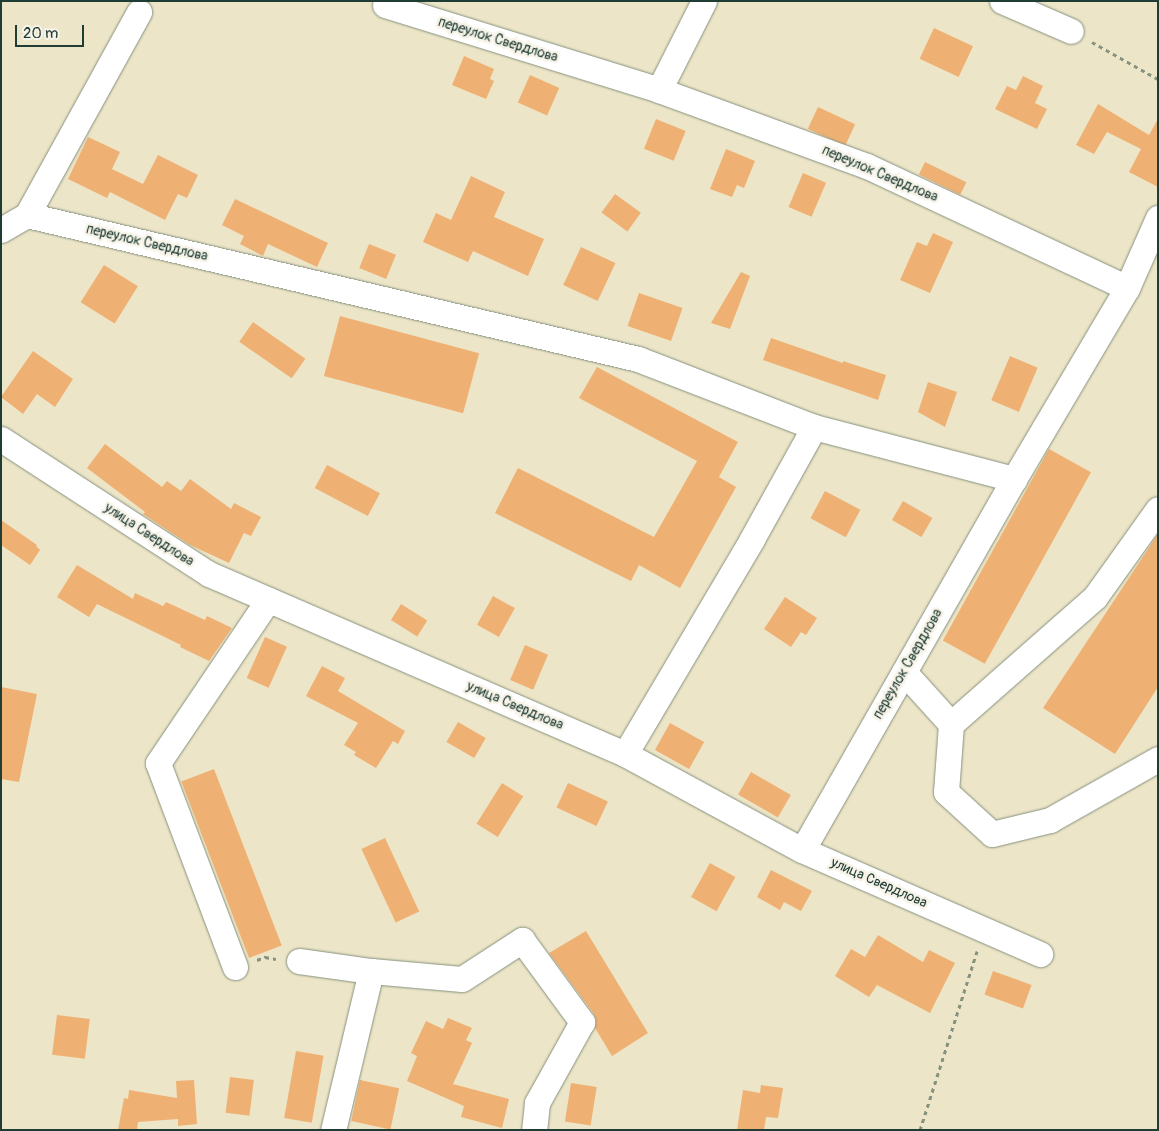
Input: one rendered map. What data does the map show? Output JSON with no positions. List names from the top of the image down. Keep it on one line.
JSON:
{"streets":{"street":["переулок Свердлова","улица Свердлова"]},"crossings":[["переулок Свердлова","улица Свердлова"]],"scale_bar":"20 m"}
